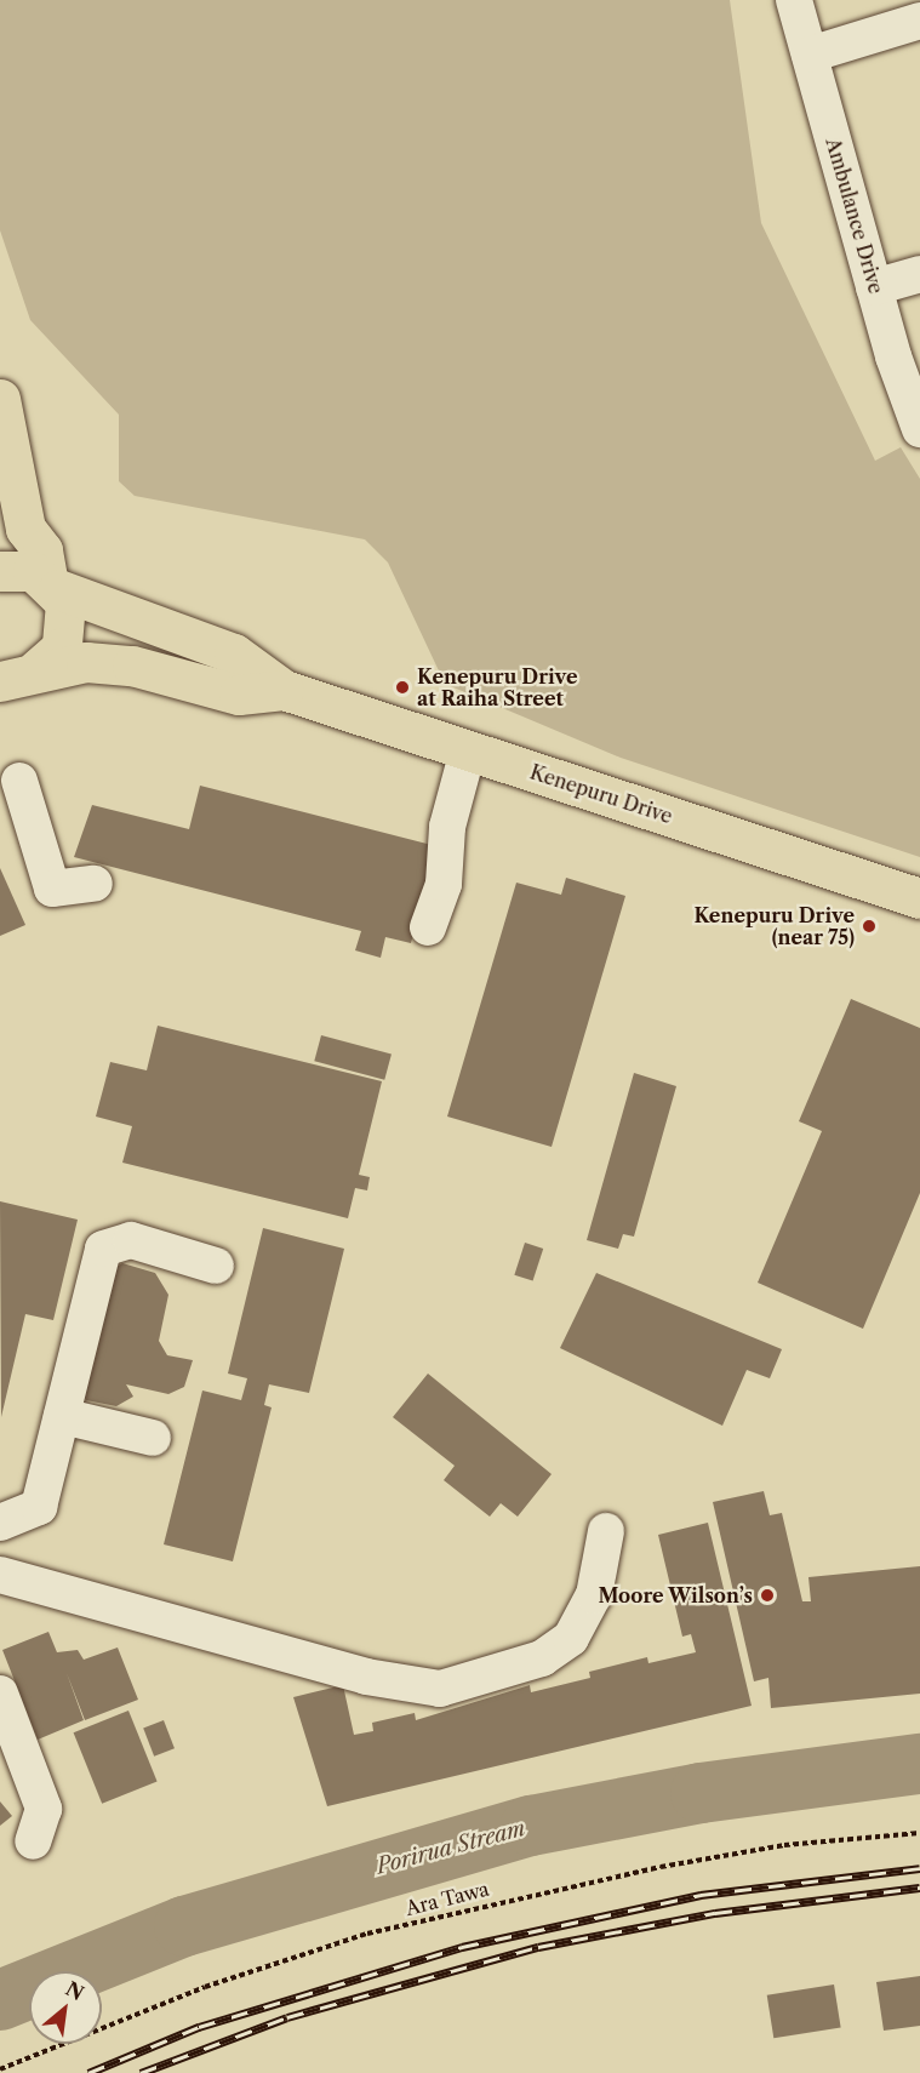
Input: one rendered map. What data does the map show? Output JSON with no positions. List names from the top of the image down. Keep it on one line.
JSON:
{"streets":{"main road":["Kenepuru Drive"],"street":["Ambulance Drive"],"path":["Ara Tawa"]},"water":["Porirua Stream"],"places":["Kenepuru Drive at Raiha Street","Kenepuru Drive (near 75)","Moore Wilson’s"],"north":"top right"}
